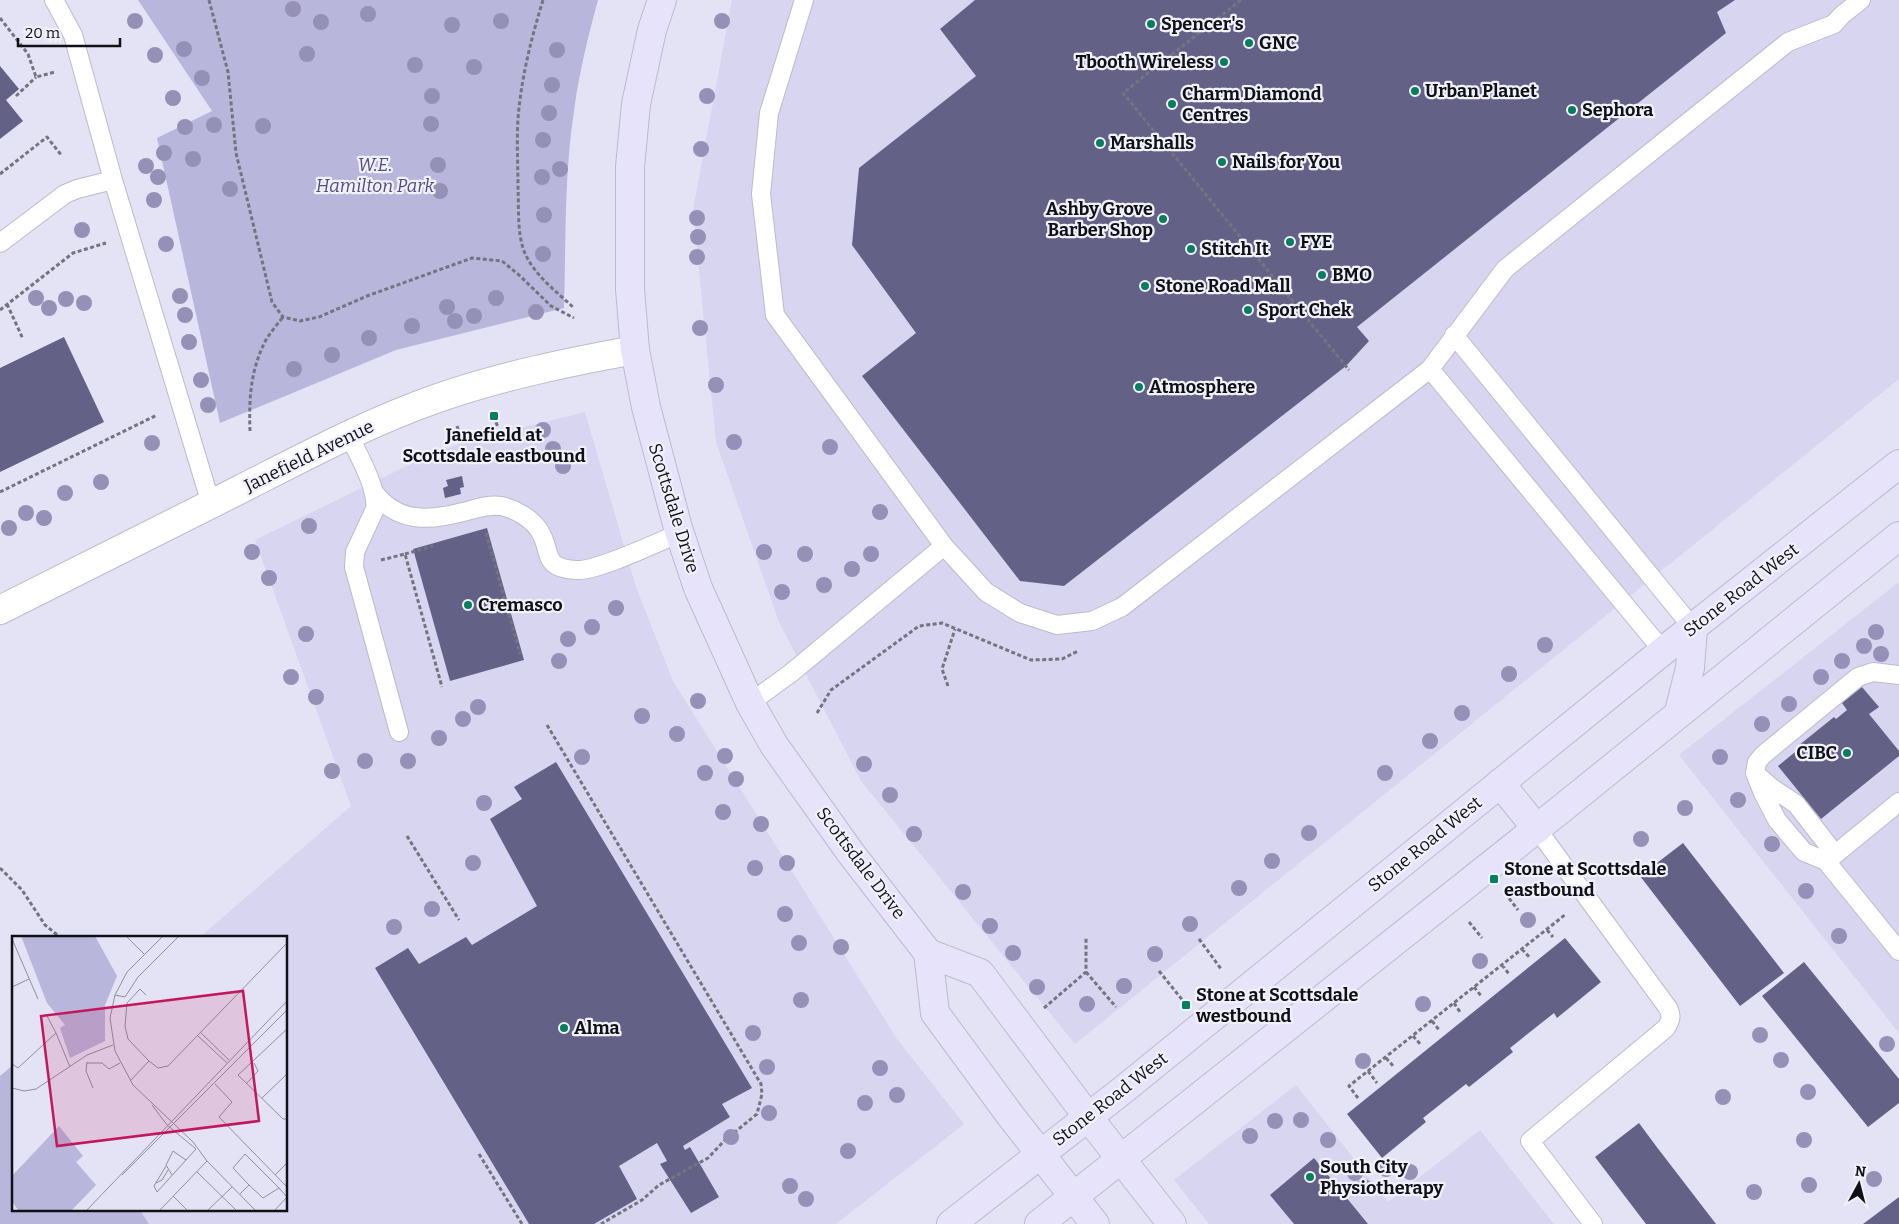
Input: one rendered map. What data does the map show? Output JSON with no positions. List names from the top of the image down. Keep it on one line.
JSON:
{"streets":{"main road":["Scottsdale Drive","Stone Road West"],"street":["Janefield Avenue"]},"crossings":[["Janefield Avenue","Scottsdale Drive"]],"parks":["W.E. Hamilton Park"],"places":{"other":["Spencer's","GNC","Tbooth Wireless","Urban Planet","Charm Diamond Centres","Sephora","Marshalls","Nails for You","Ashby Grove Barber Shop","FYE","Stitch It","BMO","Stone Road Mall","Sport Chek","Atmosphere","Cremasco","CIBC","Alma","South City Physiotherapy"],"transit":["Janefield at Scottsdale eastbound","Stone at Scottsdale eastbound","Stone at Scottsdale westbound"]},"scale_bar":"20 m","north":"top"}
